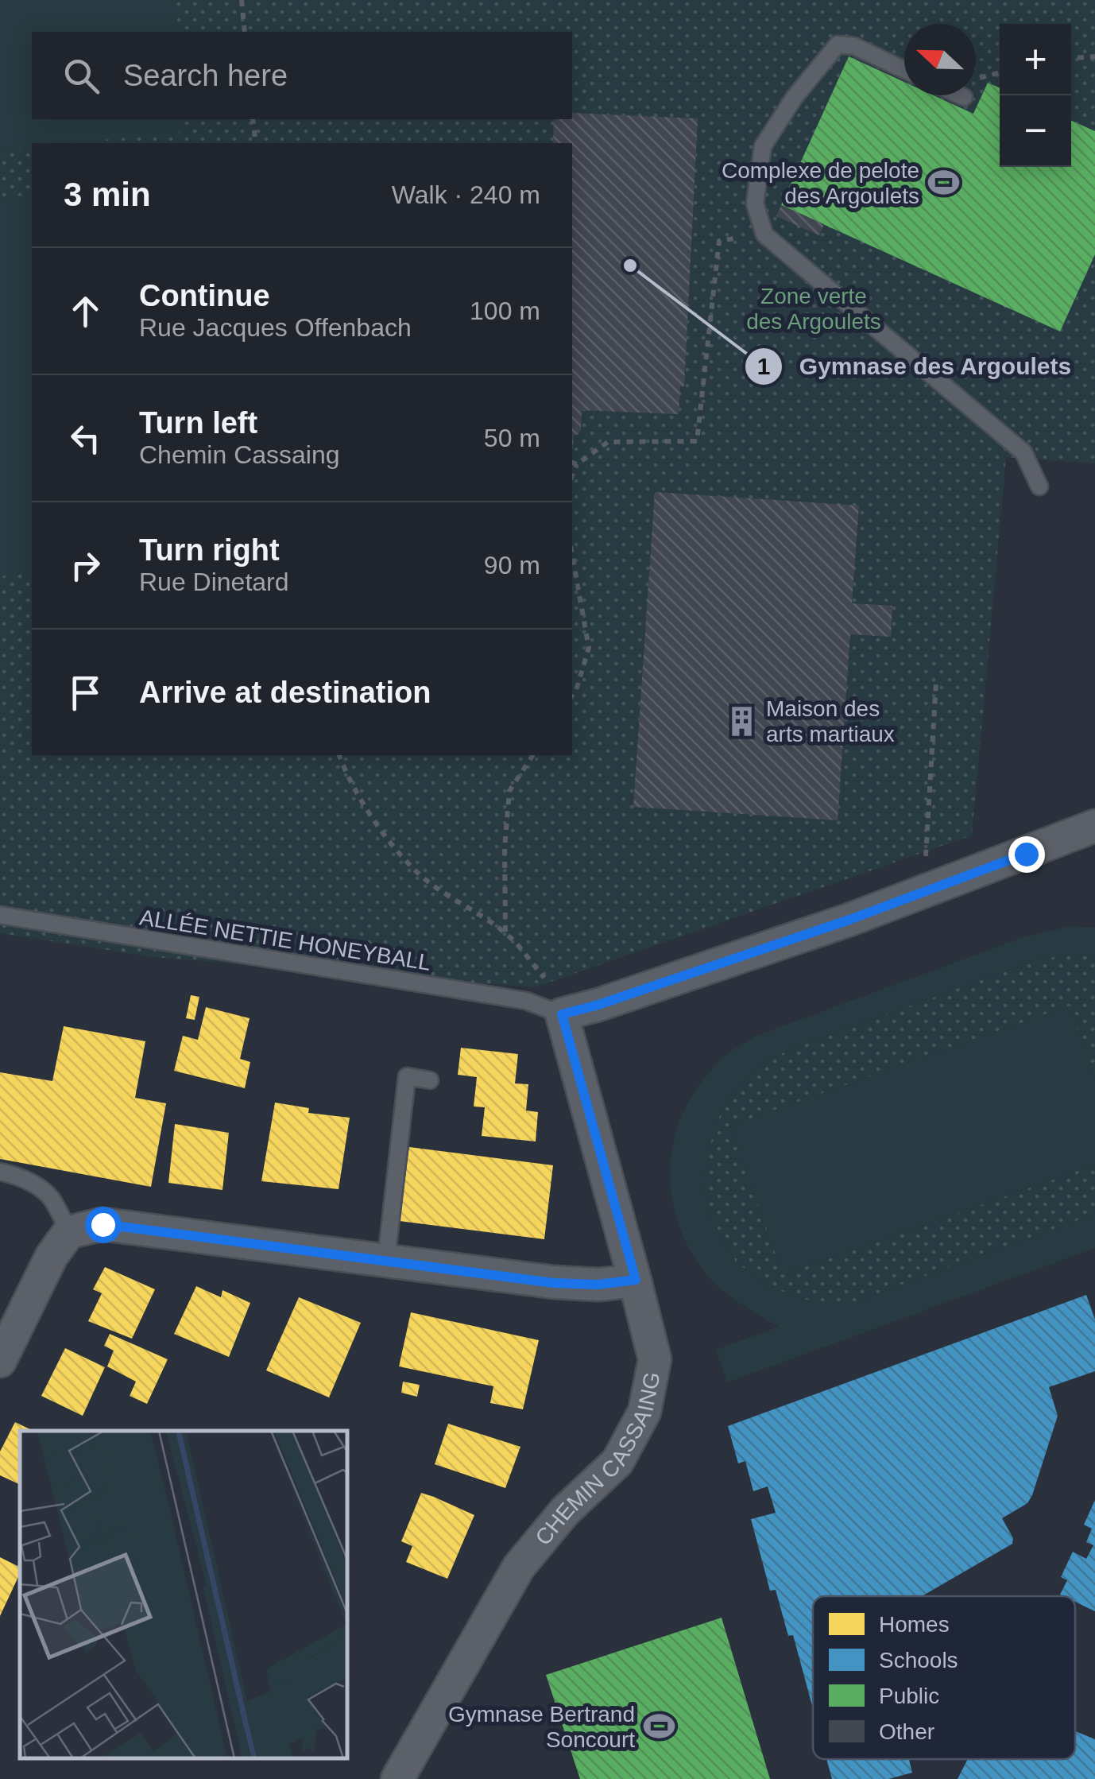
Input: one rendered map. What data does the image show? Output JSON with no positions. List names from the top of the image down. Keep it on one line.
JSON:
{"streets":{"street":["CHEMIN CASSAING"],"lane":["ALLÉE NETTIE HONEYBALL"]},"crossings":[["ALLÉE NETTIE HONEYBALL","CHEMIN CASSAING"]],"parks":["Zone verte des Argoulets"],"places":{"sports":["Complexe de pelote des Argoulets","Gymnase Bertrand Soncourt"],"other":["Gymnase des Argoulets"],"building":["Maison des arts martiaux"]},"legend":["Homes","Schools","Public","Other"],"north":"left","page":{"map_buttons":["+","−"],"search":"Search here","heading":["3 min","Walk · 240 m"],"list":[["Continue","Rue Jacques Offenbach","100 m"],["Turn left","Chemin Cassaing","50 m"],["Turn right","Rue Dinetard","90 m"],"Arrive at destination"]}}
